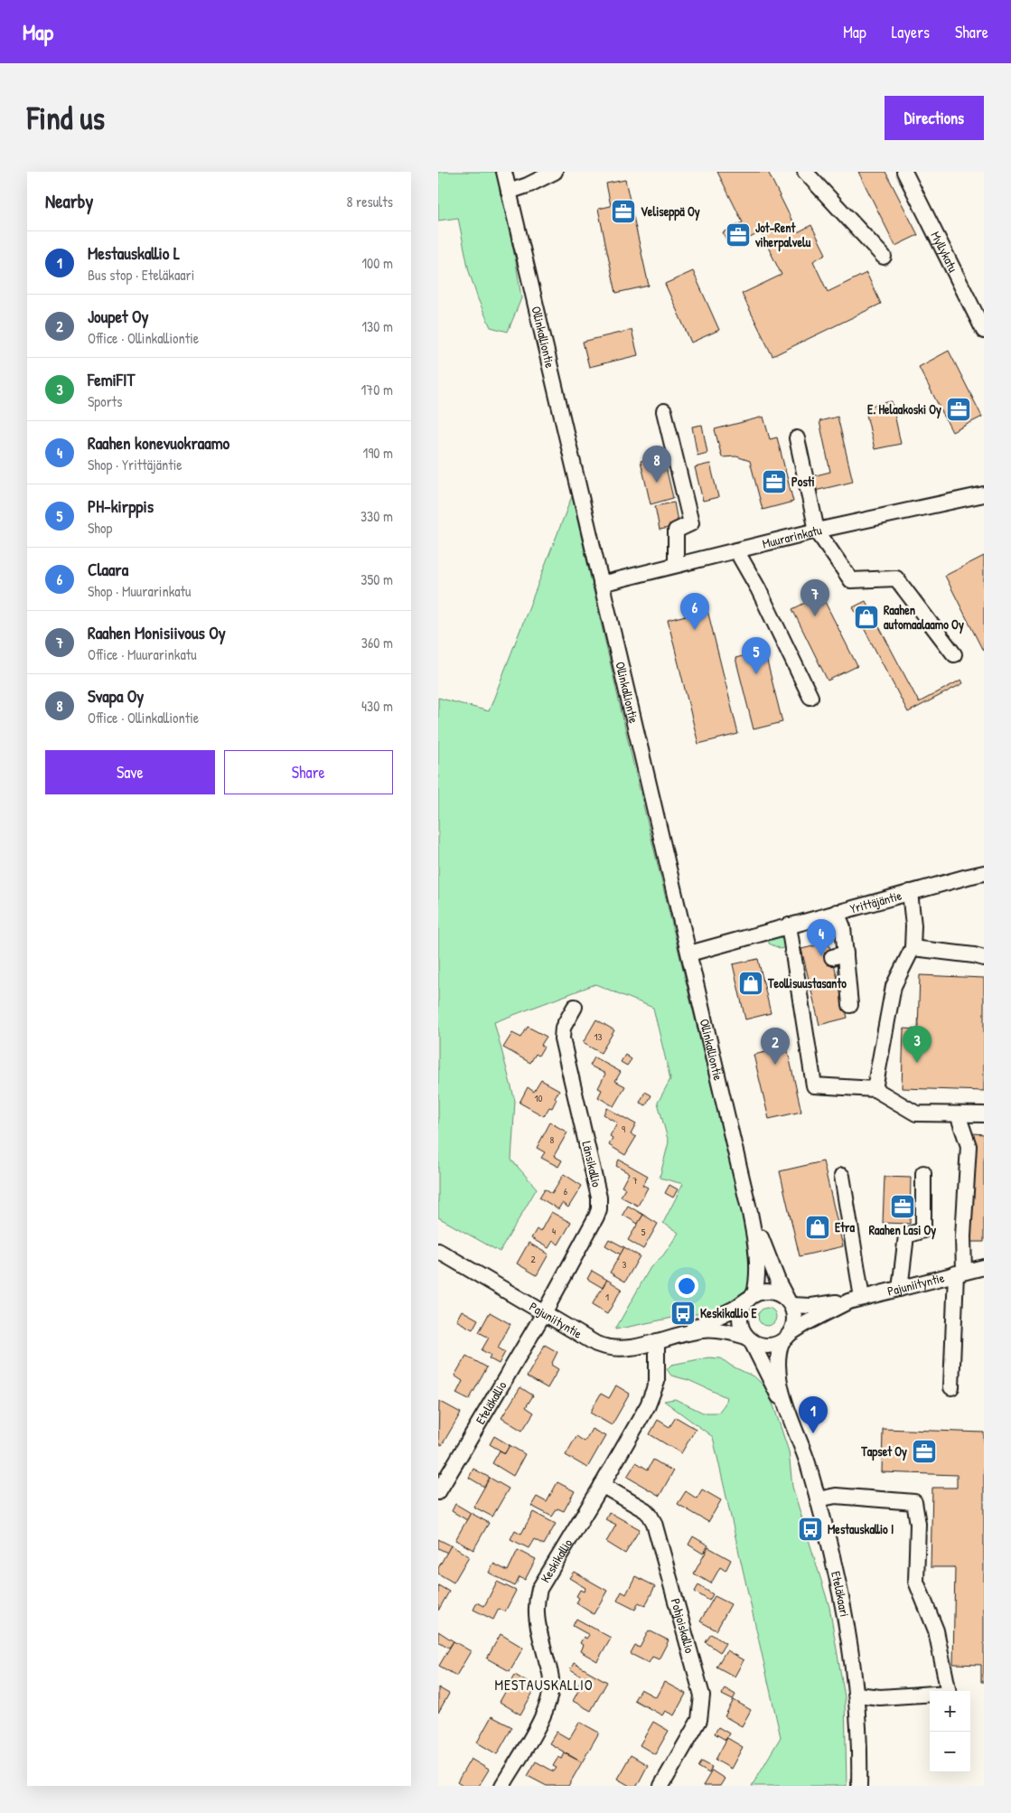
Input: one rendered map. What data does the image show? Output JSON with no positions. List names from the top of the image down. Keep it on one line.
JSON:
{"streets":{"street":["Myllykatu","Ollinkalliontie","Muurarinkatu","Yrittäjäntie","Länsikallio","Pajuniityntie","Eteläkallio","Keskikallio","Eteläkaari","Pohjoiskallio"]},"crossings":[["Ollinkalliontie","Muurarinkatu"],["Ollinkalliontie","Yrittäjäntie"],["Ollinkalliontie","Pajuniityntie"],["Ollinkalliontie","Eteläkaari"],["Länsikallio","Pajuniityntie"],["Länsikallio","Eteläkallio"],["Pajuniityntie","Eteläkallio"],["Pajuniityntie","Keskikallio"],["Pajuniityntie","Eteläkaari"],["Keskikallio","Pohjoiskallio"]],"districts":["MESTAUSKALLIO"],"places":{"office":["Veliseppä Oy","Jot-Rent viherpalvelu","E. Helaakoski Oy","Posti","Raahen Lasi Oy","Tapset Oy"],"shop":["Raahen automaalaamo Oy","Teollisuustasanto","Etra"],"bus stop":["Keskikallio E","Mestauskallio I"]},"house_numbers":["13","10","9","8","7","6","4","5","2","3","1"],"page":{"header":"Map","nav":["Map","Layers","Share"],"buttons":["Directions",["Save","Share"]],"title":"Find us","heading":["Nearby","8 results"],"list":[{"mark":"1","name":"Mestauskallio L","note":"Bus stop · Eteläkaari","value":"100 m"},{"mark":"2","name":"Joupet Oy","note":"Office · Ollinkalliontie","value":"130 m"},{"mark":"3","name":"FemiFIT","note":"Sports","value":"170 m"},{"mark":"4","name":"Raahen konevuokraamo","note":"Shop · Yrittäjäntie","value":"190 m"},{"mark":"5","name":"PH-kirppis","note":"Shop","value":"330 m"},{"mark":"6","name":"Claara","note":"Shop · Muurarinkatu","value":"350 m"},{"mark":"7","name":"Raahen Monisiivous Oy","note":"Office · Muurarinkatu","value":"360 m"},{"mark":"8","name":"Svapa Oy","note":"Office · Ollinkalliontie","value":"430 m"}],"pins":["8","7","6","5","4","3","2","1"],"map_buttons":["+","−"]}}
